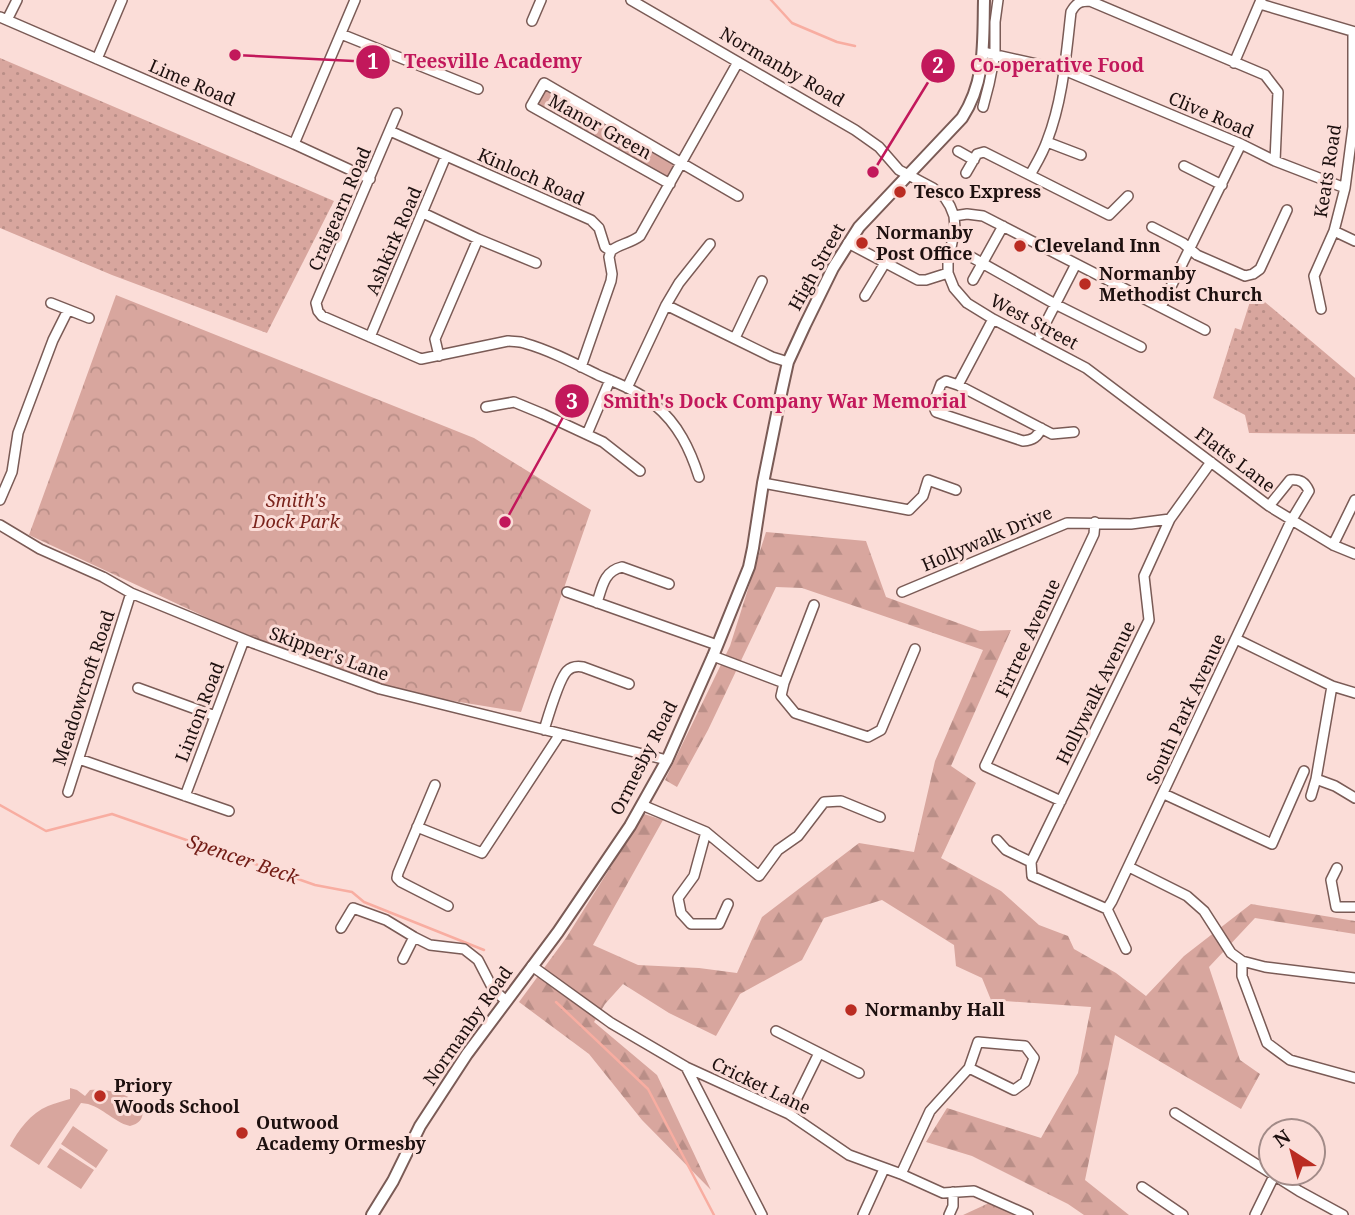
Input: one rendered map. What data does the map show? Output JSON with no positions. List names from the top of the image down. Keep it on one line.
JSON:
{"streets":{"main road":["Normanby Road","High Street","Ormesby Road"],"street":["Lime Road","Clive Road","Manor Green","Keats Road","Kinloch Road","Craigearn Road","Ashkirk Road","West Street","Flatts Lane","Hollywalk Drive","Firtree Avenue","Skipper's Lane","Meadowcroft Road","Hollywalk Avenue","South Park Avenue","Linton Road","Cricket Lane"]},"crossings":[["Normanby Road","High Street"],["Normanby Road","Ormesby Road"],["Normanby Road","Cricket Lane"],["Lime Road","Craigearn Road"],["Clive Road","Keats Road"],["Clive Road","High Street"],["Kinloch Road","Craigearn Road"],["Kinloch Road","Ashkirk Road"],["Craigearn Road","Ashkirk Road"],["High Street","Ormesby Road"],["West Street","Flatts Lane"],["Flatts Lane","Hollywalk Avenue"],["Flatts Lane","South Park Avenue"],["Hollywalk Drive","Firtree Avenue"],["Hollywalk Drive","Hollywalk Avenue"],["Firtree Avenue","Hollywalk Avenue"],["Skipper's Lane","Meadowcroft Road"],["Skipper's Lane","Linton Road"],["Skipper's Lane","Ormesby Road"],["Ormesby Road","Cricket Lane"]],"water":["Spencer Beck"],"parks":["Smith's Dock Park"],"places":["Teesville Academy","Co-operative Food","Tesco Express","Normanby Post Office","Cleveland Inn","Normanby Methodist Church","Smith's Dock Company War Memorial","Normanby Hall","Priory Woods School","Outwood Academy Ormesby"],"north":"top left"}
